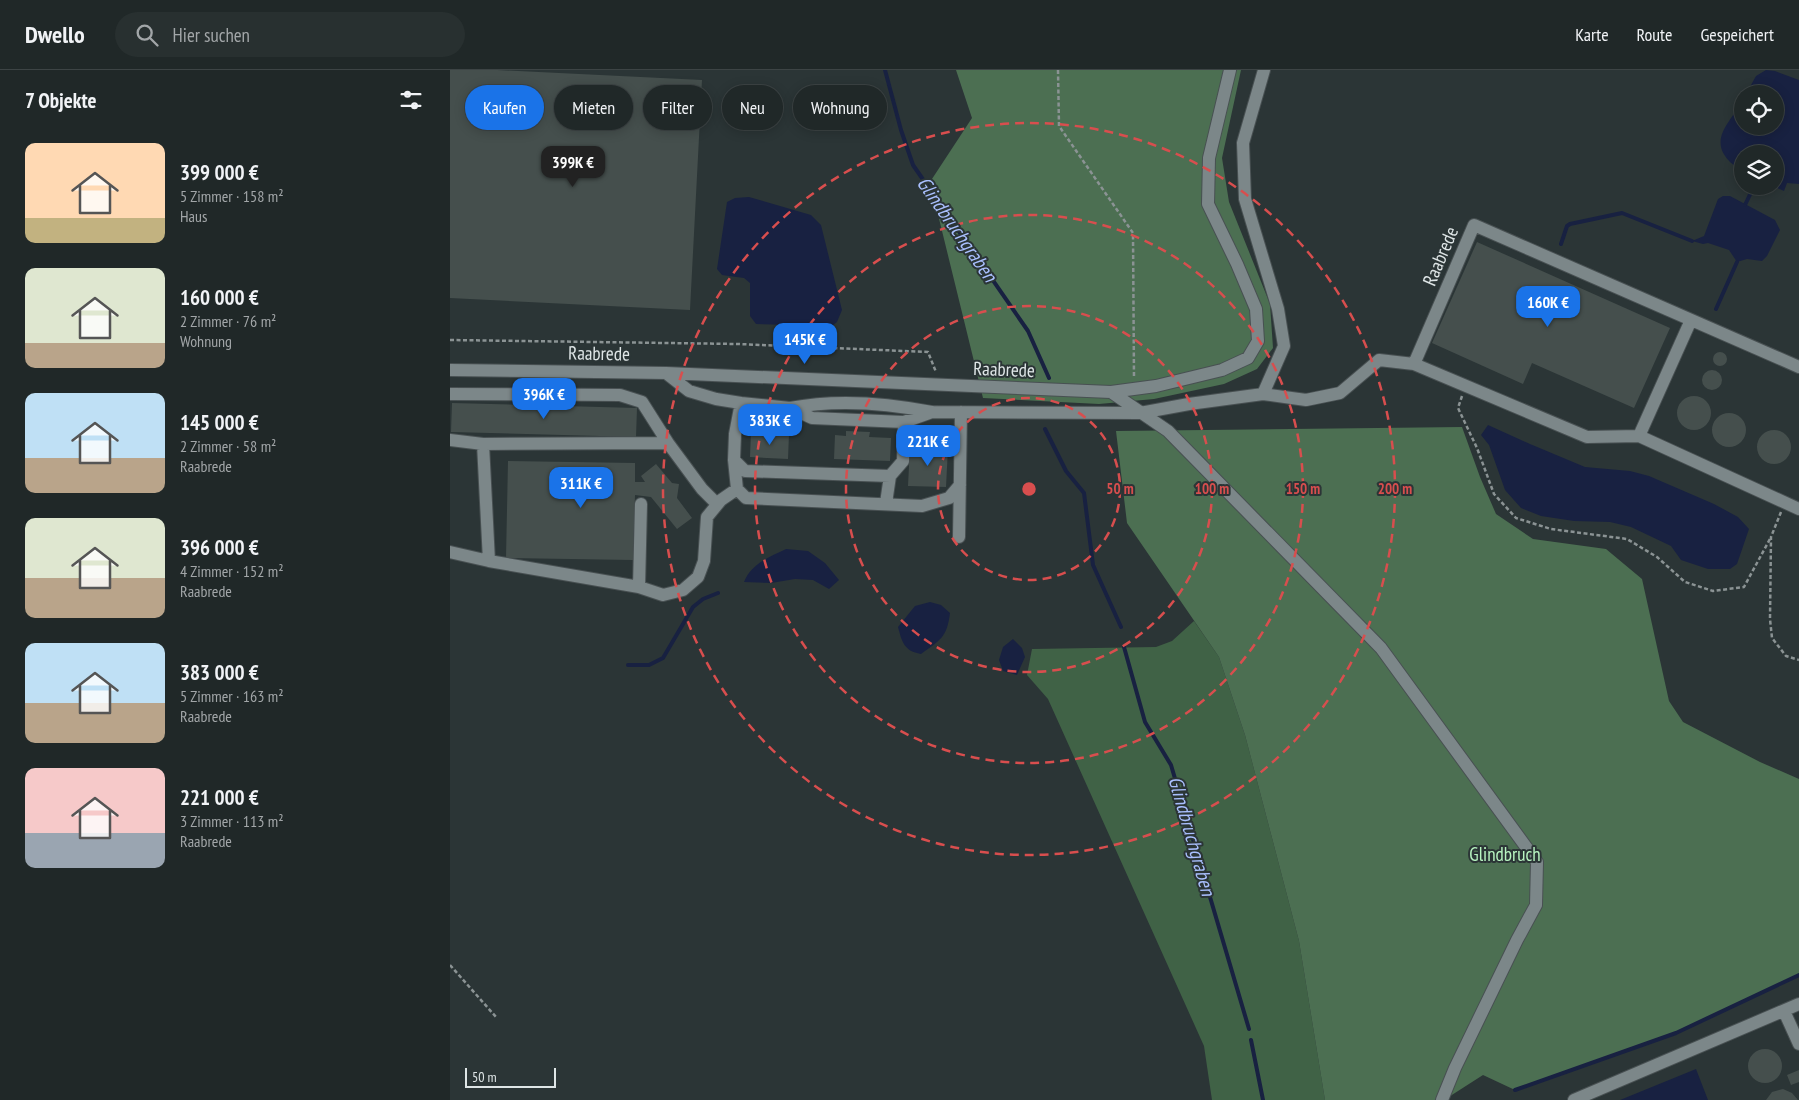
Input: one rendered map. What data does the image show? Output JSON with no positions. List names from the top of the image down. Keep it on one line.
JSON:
{"streets":{"street":["Raabrede"]},"water":["Glindbruchgraben"],"parks":["Glindbruch"],"scale_bar":"50 m","page":{"header":"Dwello","search":"Hier suchen","nav":["Karte","Route","Gespeichert"],"heading":"7 Objekte","chip":["Kaufen","Mieten","Filter","Neu","Wohnung"],"list":[{"name":"399 000 €","note":"5 Zimmer · 158 m² · Haus"},{"name":"160 000 €","note":"2 Zimmer · 76 m² · Wohnung"},{"name":"145 000 €","note":"2 Zimmer · 58 m² · Raabrede"},{"name":"396 000 €","note":"4 Zimmer · 152 m² · Raabrede"},{"name":"383 000 €","note":"5 Zimmer · 163 m² · Raabrede"},{"name":"221 000 €","note":"3 Zimmer · 113 m² · Raabrede"}],"price":["399K €","160K €","145K €","396K €","383K €","221K €","311K €"],"scale":"50 m"},"rings":["50 m","100 m","150 m","200 m"]}
